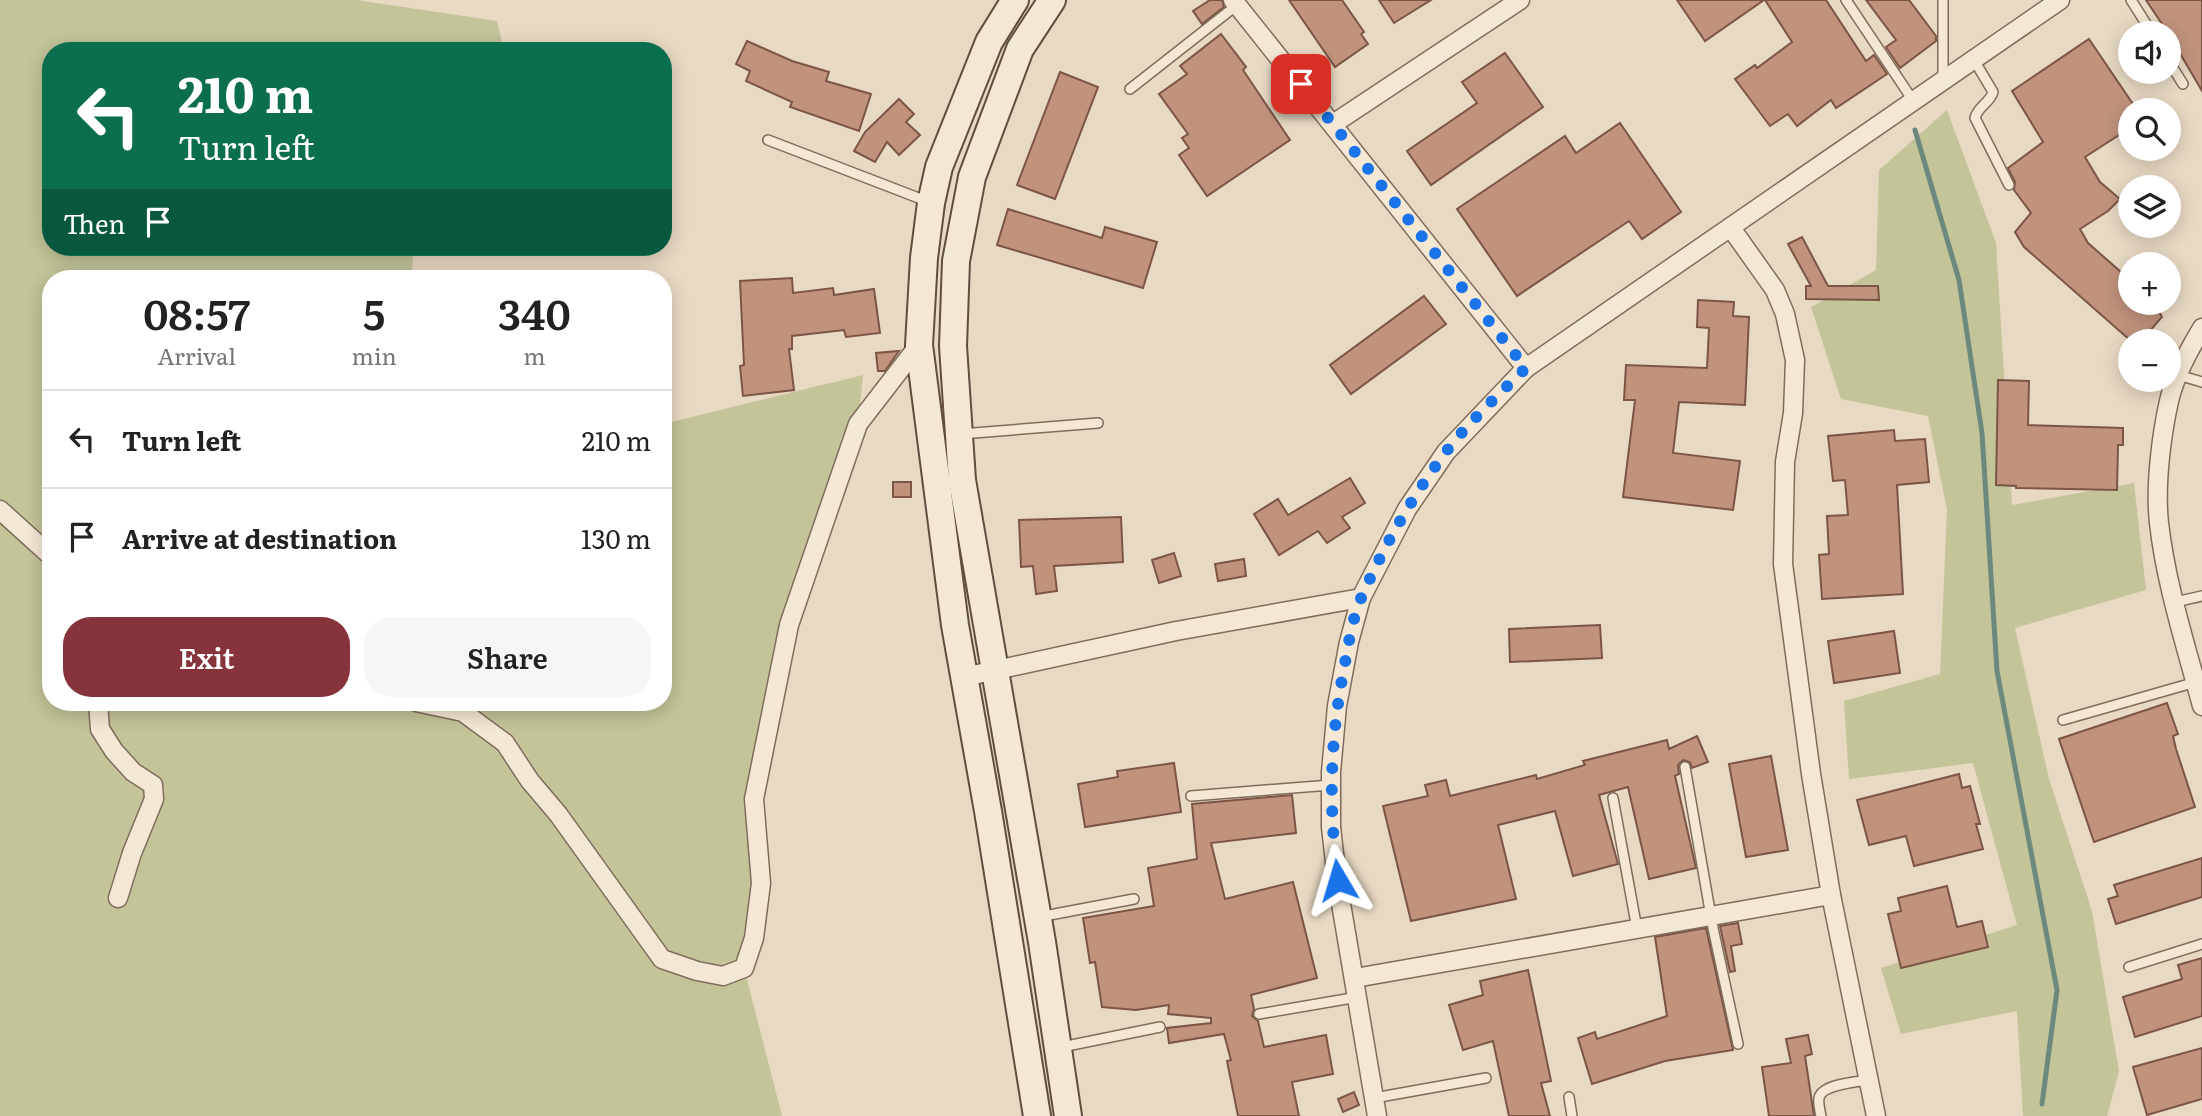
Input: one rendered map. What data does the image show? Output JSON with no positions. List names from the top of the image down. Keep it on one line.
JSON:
{"page":{"map_buttons":["+","−"],"turn":["210 m","Turn left"],"then":"Then","eta":["08:57","Arrival","5","min","340","m"],"list":[{"name":"Turn left","value":"210 m"},{"name":"Arrive at destination","value":"130 m"}],"buttons":["Exit","Share"]}}
